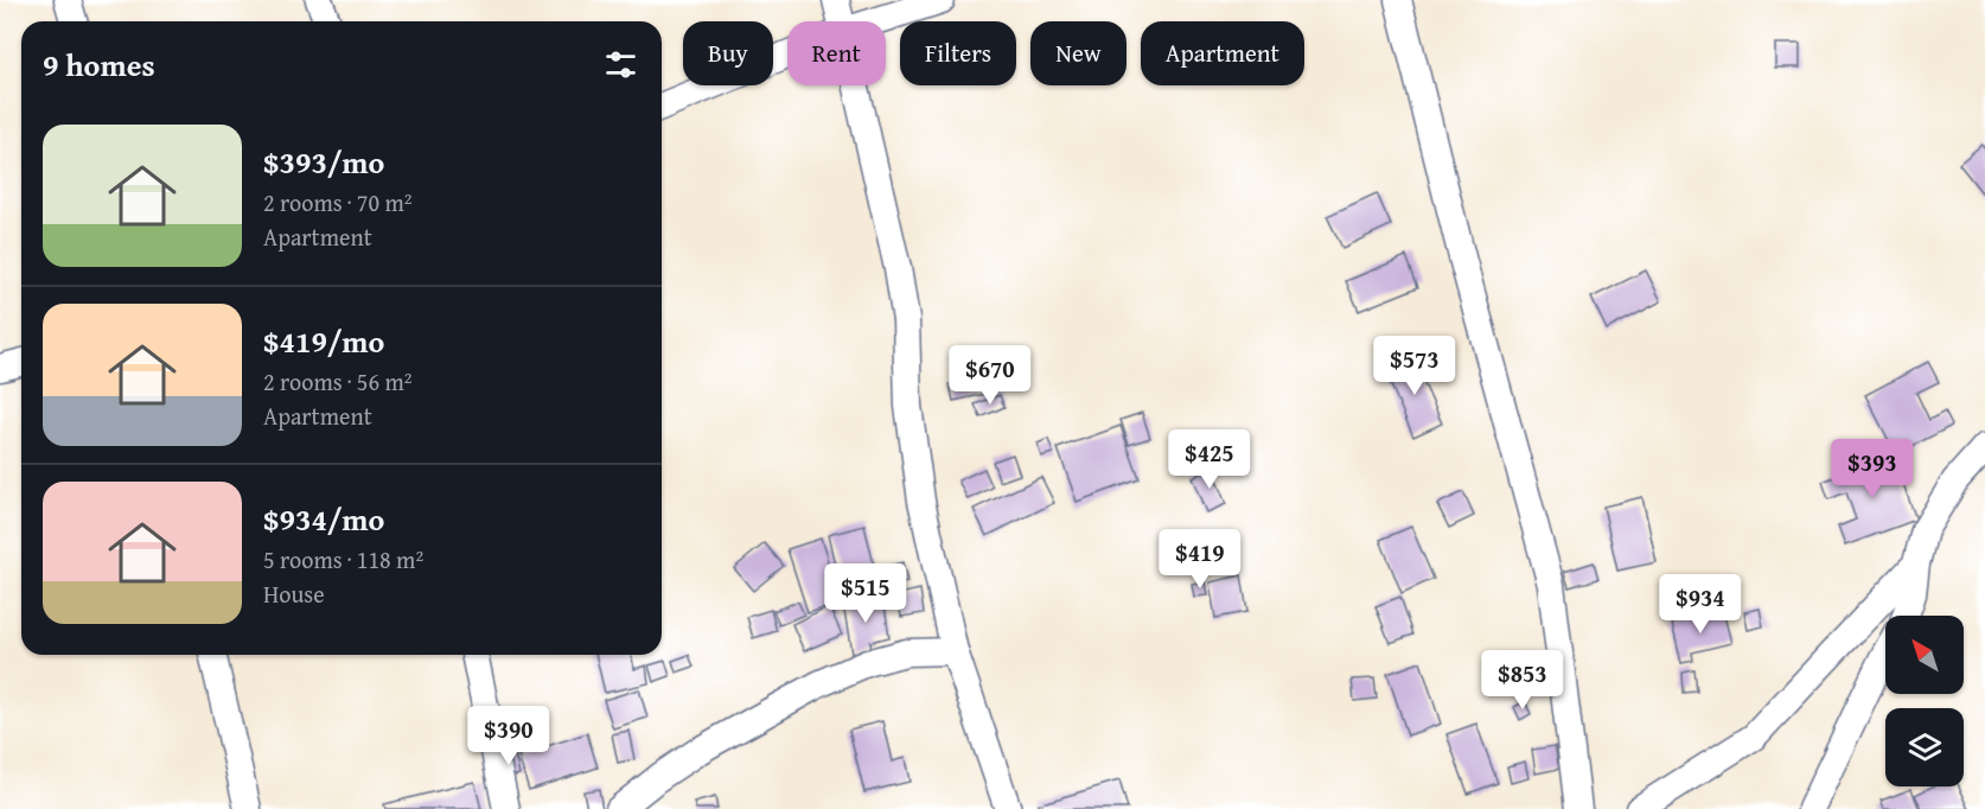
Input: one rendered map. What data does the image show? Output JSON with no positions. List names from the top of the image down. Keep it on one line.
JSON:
{"north":"top left","page":{"chip":["Buy","Rent","Filters","New","Apartment"],"heading":"9 homes","list":[{"name":"$393/mo","note":"2 rooms · 70 m² · Apartment"},{"name":"$419/mo","note":"2 rooms · 56 m² · Apartment"},{"name":"$934/mo","note":"5 rooms · 118 m² · House"}],"price":["$573","$670","$425","$393","$419","$515","$934","$853","$390"]}}
